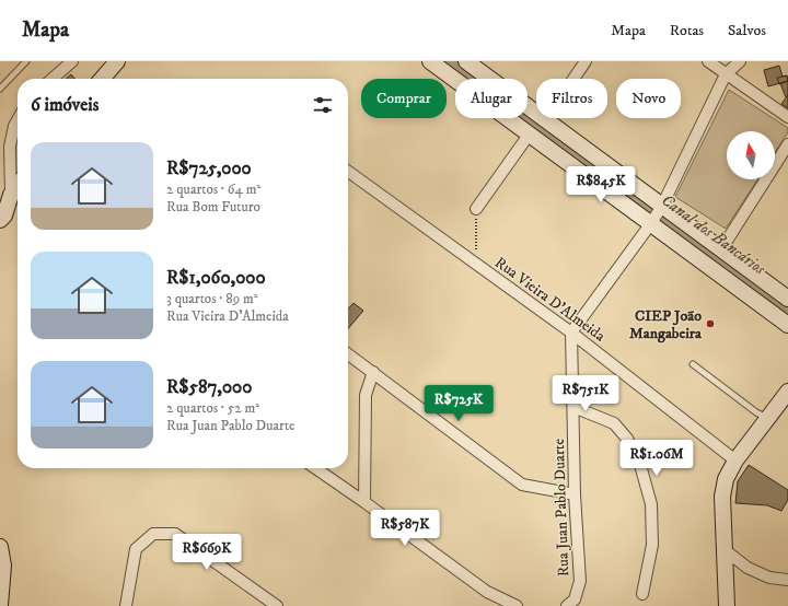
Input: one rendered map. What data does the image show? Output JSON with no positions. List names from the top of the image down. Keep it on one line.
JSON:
{"streets":{"street":["Rua Vieira D'Almeida","Rua Juan Pablo Duarte"]},"crossings":[["Rua Vieira D'Almeida","Rua Juan Pablo Duarte"]],"water":["Canal dos Bancários"],"places":["CIEP João Mangabeira"],"north":"top","page":{"header":"Mapa","nav":["Mapa","Rotas","Salvos"],"chip":["Comprar","Alugar","Filtros","Novo"],"heading":"6 imóveis","list":[{"name":"R$725,000","note":"2 quartos · 64 m² · Rua Bom Futuro"},{"name":"R$1,060,000","note":"3 quartos · 89 m² · Rua Vieira D'Almeida"},{"name":"R$587,000","note":"2 quartos · 52 m² · Rua Juan Pablo Duarte"}],"price":["R$845K","R$751K","R$725K","R$1.06M","R$587K","R$669K"]}}
